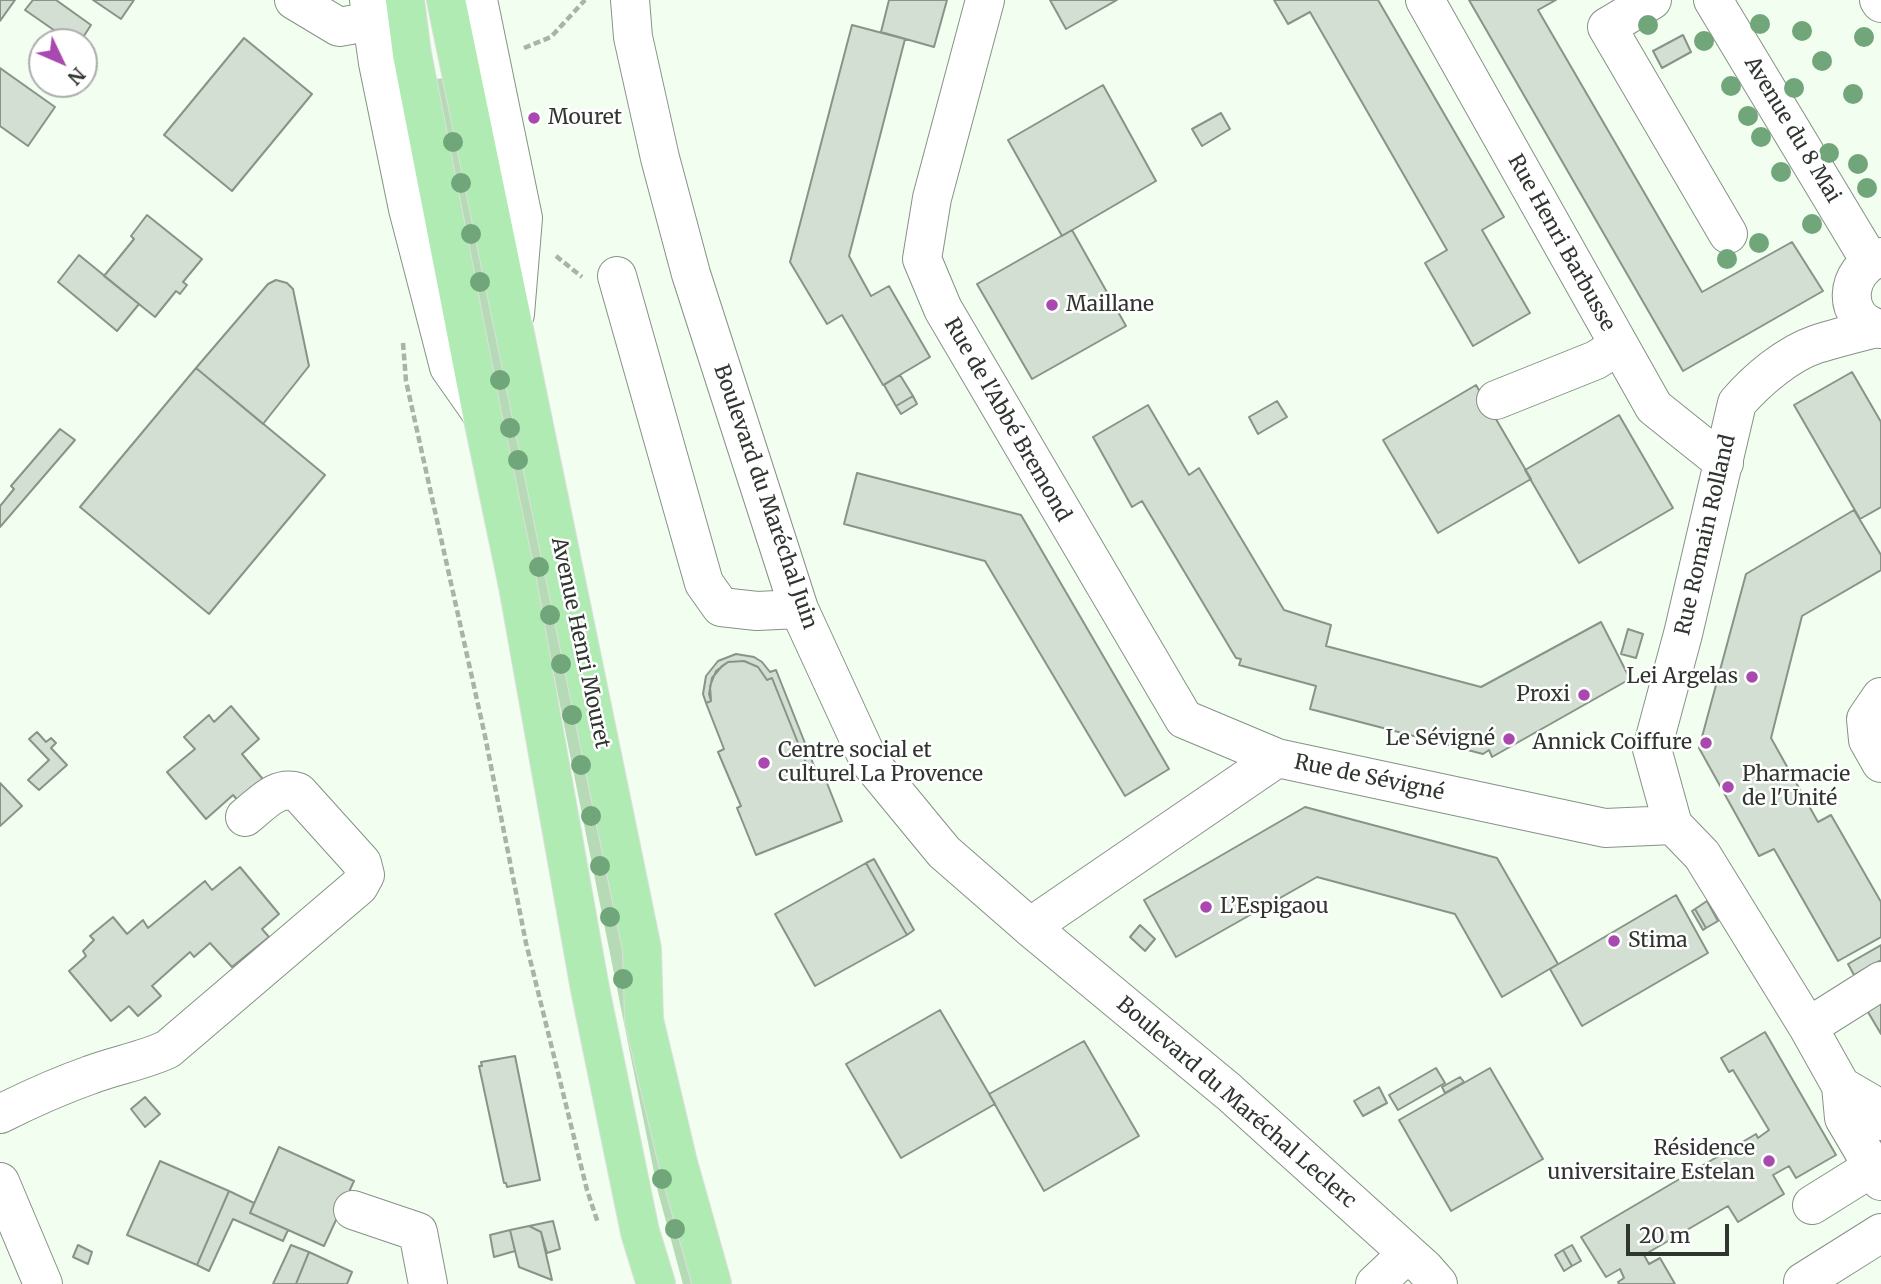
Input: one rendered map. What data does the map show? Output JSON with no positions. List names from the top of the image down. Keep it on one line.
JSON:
{"streets":{"main road":["Avenue Henri Mouret"],"street":["Avenue du 8 Mai","Rue Henri Barbusse","Rue de l'Abbé Bremond","Boulevard du Maréchal Juin","Rue Romain Rolland","Rue de Sévigné","Boulevard du Maréchal Leclerc"]},"crossings":[["Avenue du 8 Mai","Rue Romain Rolland"],["Rue Henri Barbusse","Rue Romain Rolland"],["Rue de l'Abbé Bremond","Rue de Sévigné"],["Boulevard du Maréchal Juin","Rue de Sévigné"],["Boulevard du Maréchal Juin","Boulevard du Maréchal Leclerc"],["Rue Romain Rolland","Rue de Sévigné"],["Rue de Sévigné","Boulevard du Maréchal Leclerc"]],"places":["Mouret","Maillane","Lei Argelas","Proxi","Le Sévigné","Annick Coiffure","Centre social et culturel La Provence","Pharmacie de l'Unité","L’Espigaou","Stima","Résidence universitaire Estelan"],"scale_bar":"20 m","north":"bottom right"}
